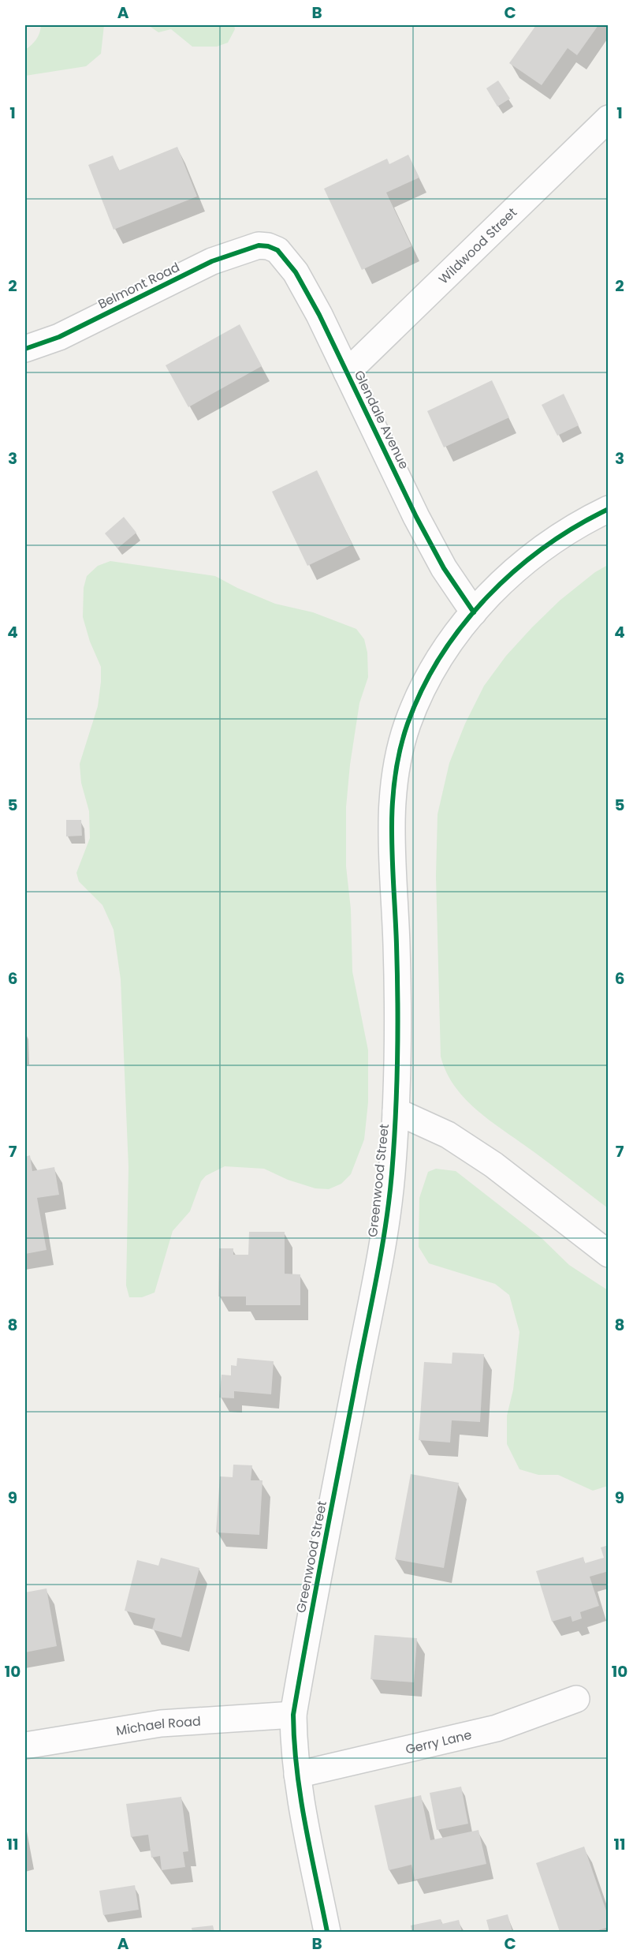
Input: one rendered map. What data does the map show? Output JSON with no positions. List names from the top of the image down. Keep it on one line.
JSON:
{"streets":{"street":["Wildwood Street","Belmont Road","Glendale Avenue","Greenwood Street","Michael Road","Gerry Lane"]},"crossings":[["Wildwood Street","Glendale Avenue"],["Belmont Road","Glendale Avenue"],["Glendale Avenue","Greenwood Street"],["Greenwood Street","Michael Road"],["Greenwood Street","Gerry Lane"]],"grid":{"columns":["A","B","C"],"rows":["1","2","3","4","5","6","7","8","9","10","11"]}}
